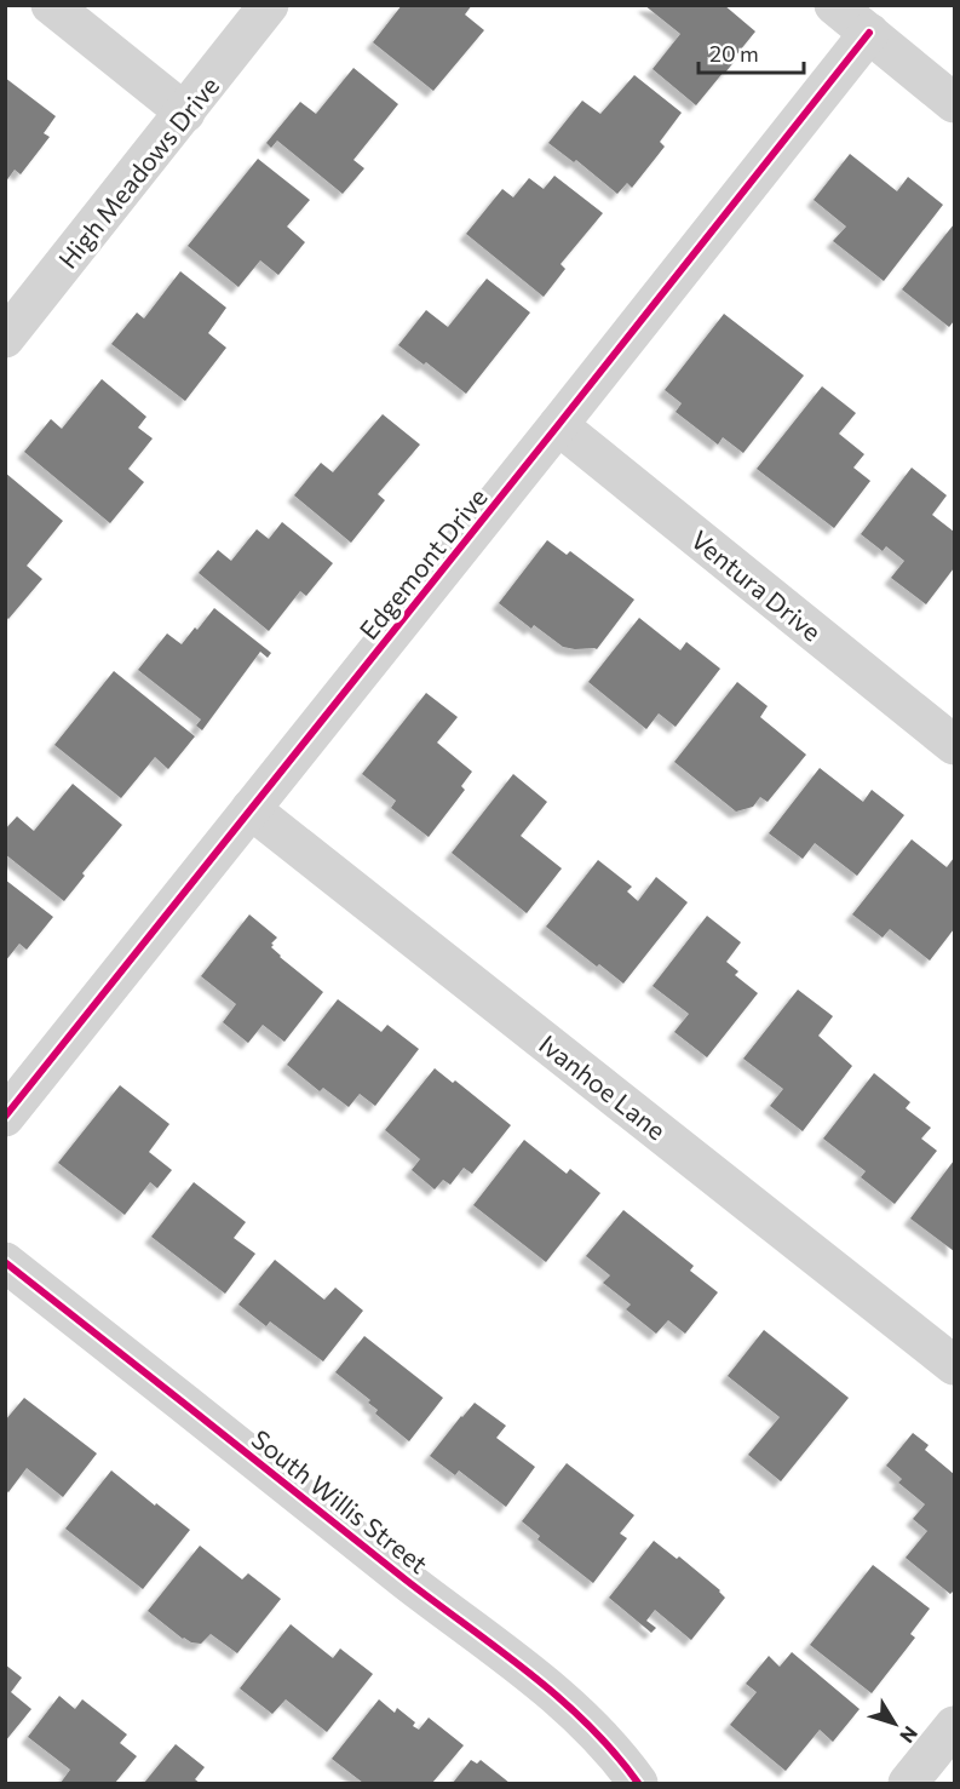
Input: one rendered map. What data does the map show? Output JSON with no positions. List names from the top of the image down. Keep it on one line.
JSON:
{"streets":{"street":["High Meadows Drive","Edgemont Drive","Ventura Drive","Ivanhoe Lane","South Willis Street"]},"crossings":[["Edgemont Drive","Ventura Drive"],["Edgemont Drive","Ivanhoe Lane"]],"scale_bar":"20 m","north":"bottom right"}
